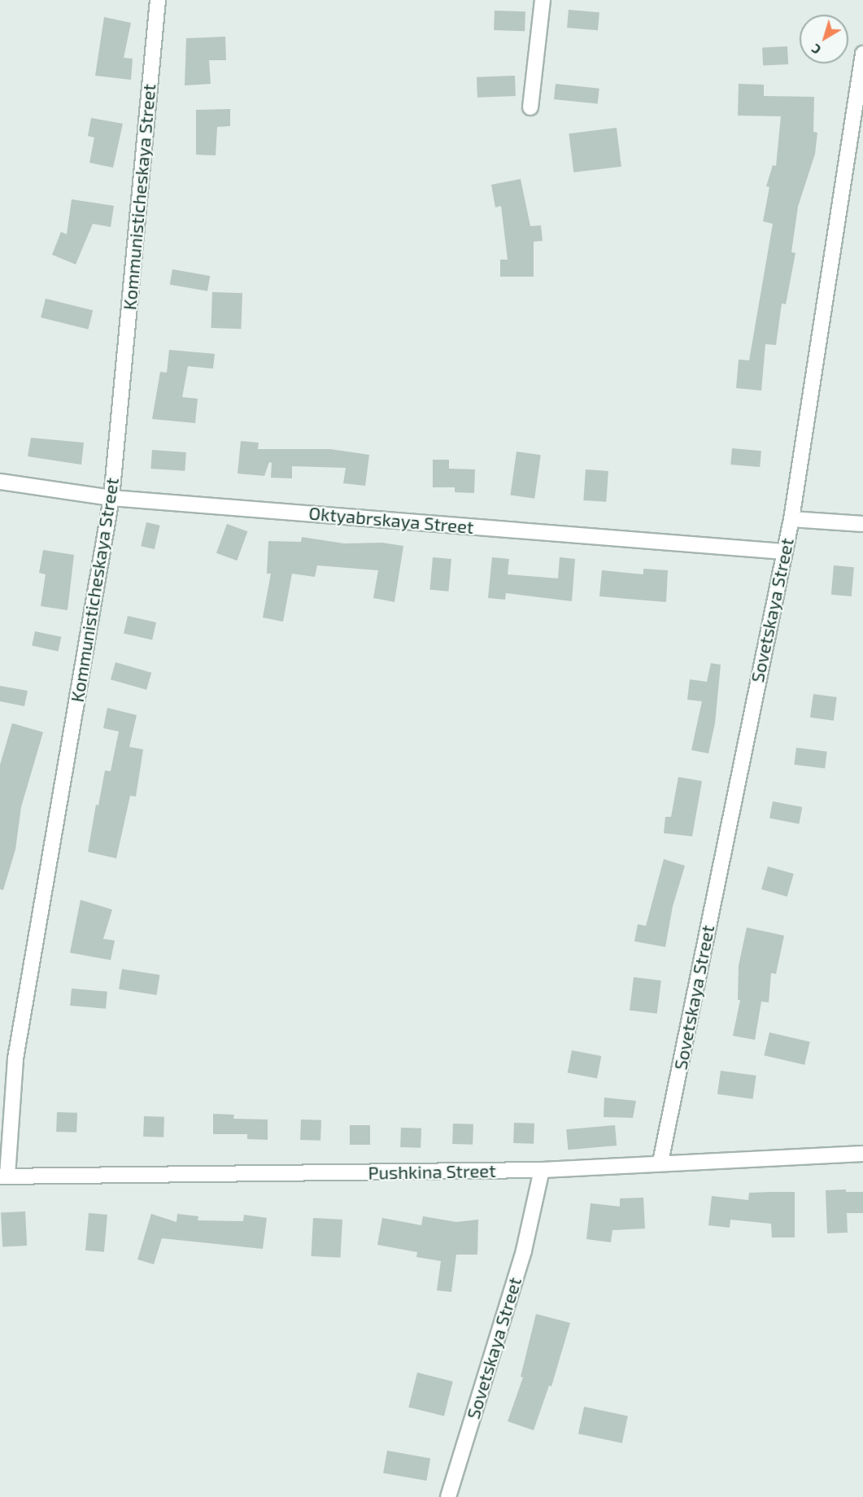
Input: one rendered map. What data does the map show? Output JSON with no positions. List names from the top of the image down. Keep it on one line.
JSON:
{"streets":{"street":["Kommunisticheskaya Street","Oktyabrskaya Street","Sovetskaya Street","Pushkina Street"]},"crossings":[["Kommunisticheskaya Street","Oktyabrskaya Street"],["Kommunisticheskaya Street","Pushkina Street"],["Oktyabrskaya Street","Sovetskaya Street"],["Sovetskaya Street","Pushkina Street"]],"north":"bottom left"}
